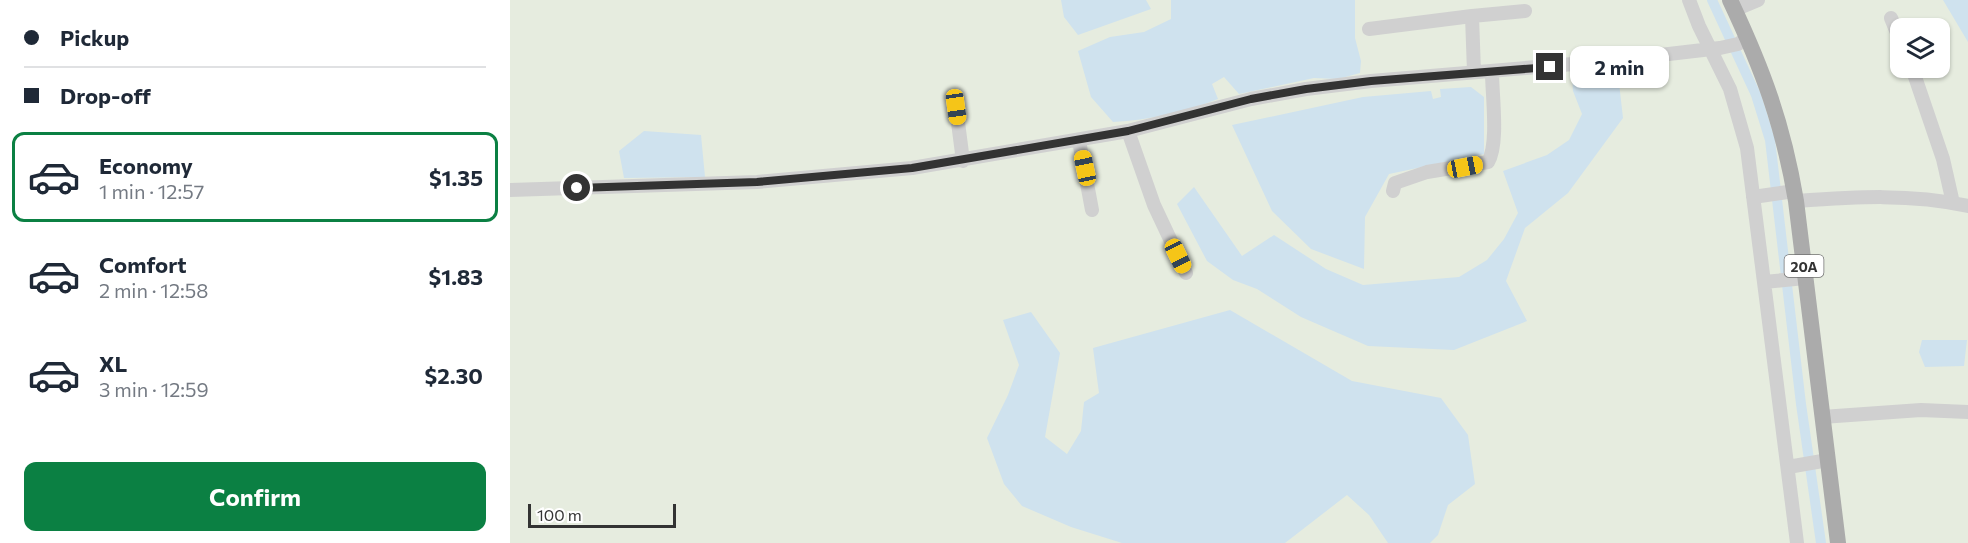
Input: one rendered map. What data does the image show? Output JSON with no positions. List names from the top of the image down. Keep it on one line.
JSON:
{"streets":{"main road":["20A"]},"scale_bar":"100 m","page":{"banner":["Pickup","Drop-off"],"bubble":"2 min","list":[{"name":"Economy","note":"1 min · 12:57","value":"$1.35"},{"name":"Comfort","note":"2 min · 12:58","value":"$1.83"},{"name":"XL","note":"3 min · 12:59","value":"$2.30"}],"buttons":"Confirm","scale":"100 m"}}
